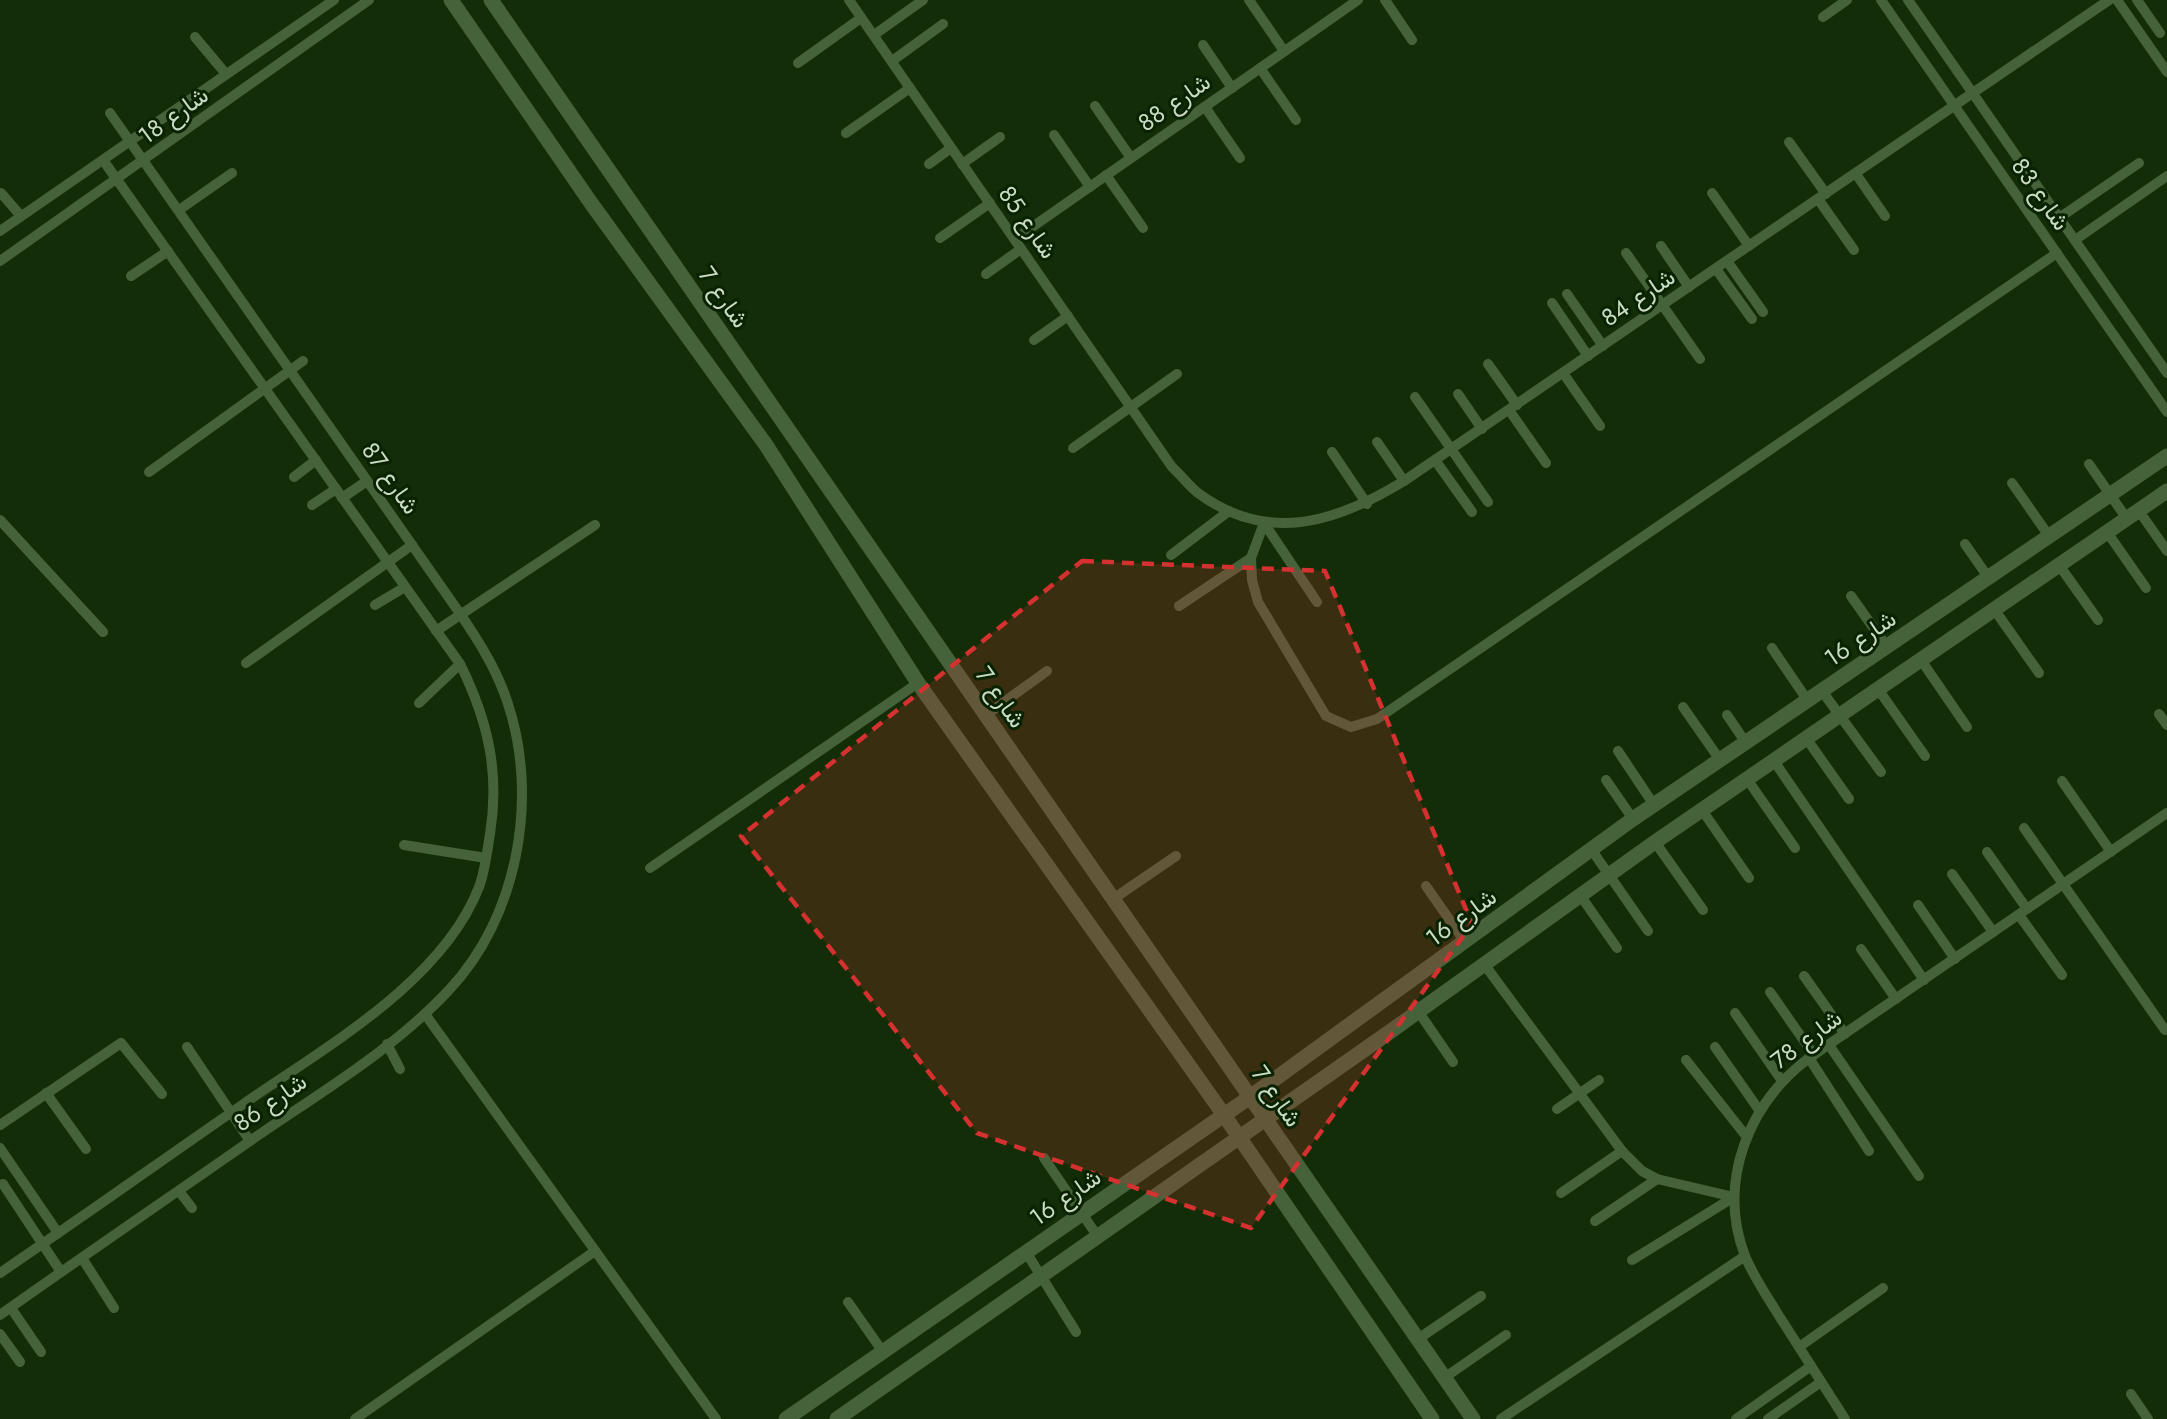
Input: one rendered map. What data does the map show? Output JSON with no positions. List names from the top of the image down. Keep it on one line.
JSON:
{"streets":{"street":["شارع 7","شارع 16"],"lane":["شارع 88","شارع 18","شارع 83","شارع 85","شارع 84","شارع 87","شارع 78","شارع 86"]},"crossings":[["شارع 88","شارع 85"],["شارع 18","شارع 87"],["شارع 83","شارع 84"],["شارع 85","شارع 84"],["شارع 7","شارع 16"],["شارع 87","شارع 86"]]}
